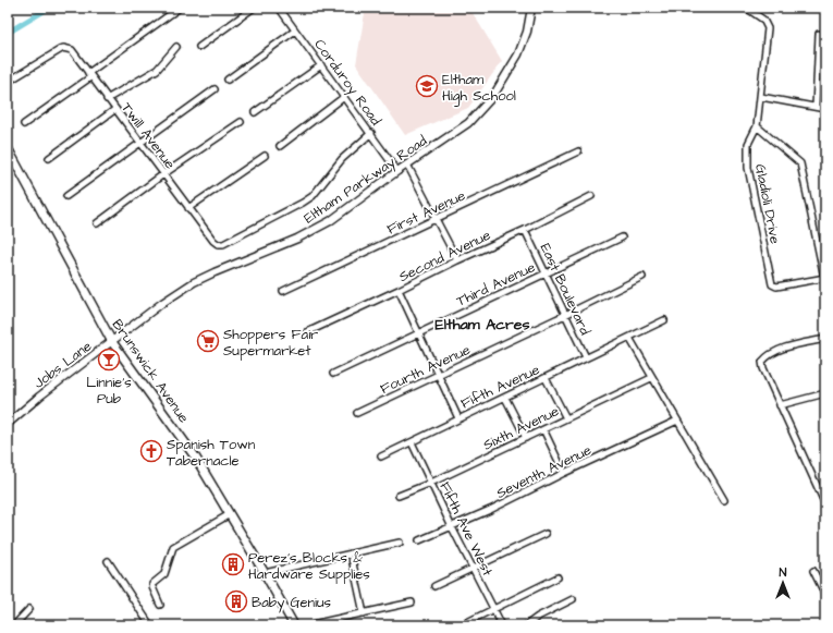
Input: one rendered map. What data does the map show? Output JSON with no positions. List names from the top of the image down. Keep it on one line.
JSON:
{"streets":{"main road":["Brunswick Avenue"],"street":["Corduroy Road","Twill Avenue","Eltham Parkway Road","Gladioli Drive","First Avenue","Second Avenue","Third Avenue","East Boulevard","Jobs Lane","Fourth Avenue","Fifth Avenue","Sixth Avenue","Seventh Avenue","Fifth Ave West"]},"crossings":[["Corduroy Road","Twill Avenue"],["Corduroy Road","Eltham Parkway Road"],["Eltham Parkway Road","Jobs Lane"],["Eltham Parkway Road","Brunswick Avenue"],["Second Avenue","East Boulevard"],["Third Avenue","East Boulevard"],["East Boulevard","Fourth Avenue"],["East Boulevard","Fifth Avenue"],["Jobs Lane","Brunswick Avenue"],["Fifth Avenue","Fifth Ave West"],["Sixth Avenue","Fifth Ave West"],["Seventh Avenue","Fifth Ave West"]],"districts":["Eltham Acres"],"places":{"school or university":["Eltham High School"],"supermarket":["Shoppers Fair Supermarket"],"bar":["Linnie's Pub"],"church":["Spanish Town Tabernacle"],"building":["Perez's Blocks & Hardware Supplies","Baby Genius"]},"north":"top"}
